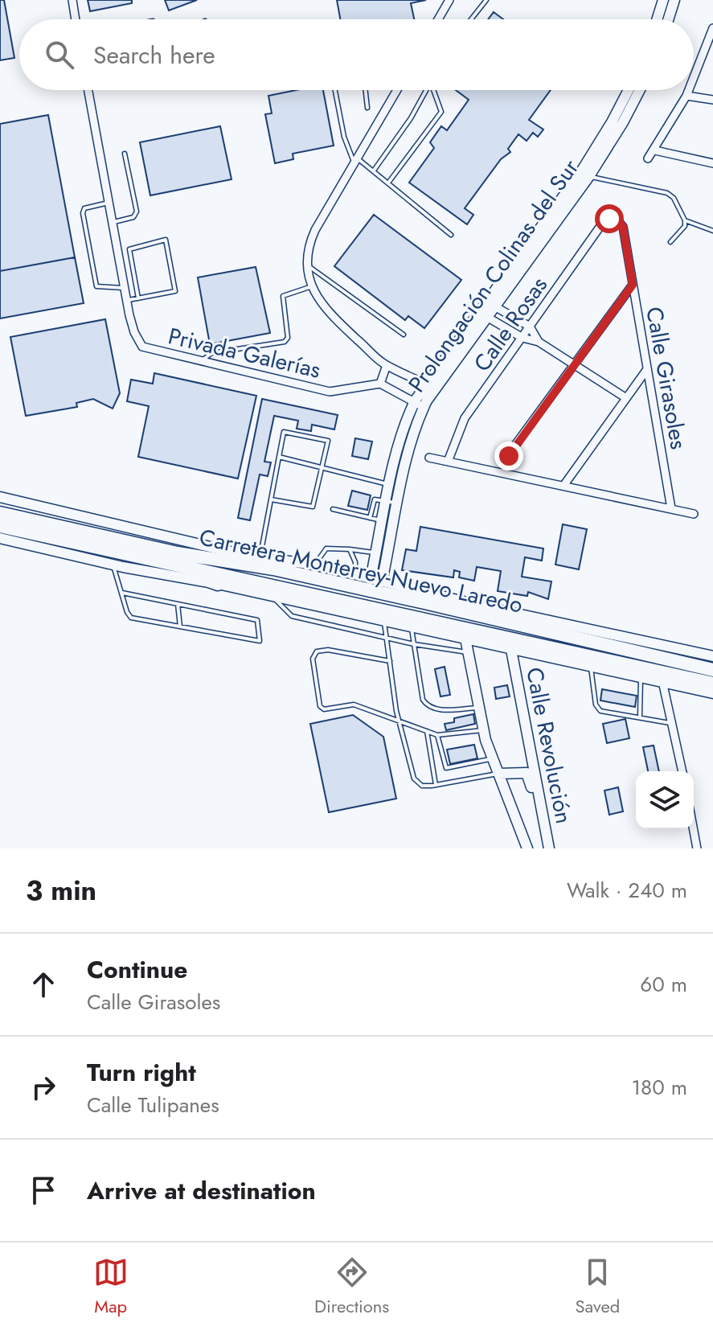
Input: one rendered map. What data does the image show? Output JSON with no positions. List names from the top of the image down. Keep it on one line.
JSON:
{"streets":{"highway":["Carretera Monterrey-Nuevo Laredo"],"street":["Prolongación Colinas del Sur","Calle Rosas","Privada Galerías","Calle Girasoles","Calle Revolución"]},"crossings":[["Calle Rosas","Calle Girasoles"]],"page":{"search":"Search here","heading":["3 min","Walk · 240 m"],"list":[["Continue","Calle Girasoles","60 m"],["Turn right","Calle Tulipanes","180 m"],"Arrive at destination"],"nav":["Map","Directions","Saved"]}}
